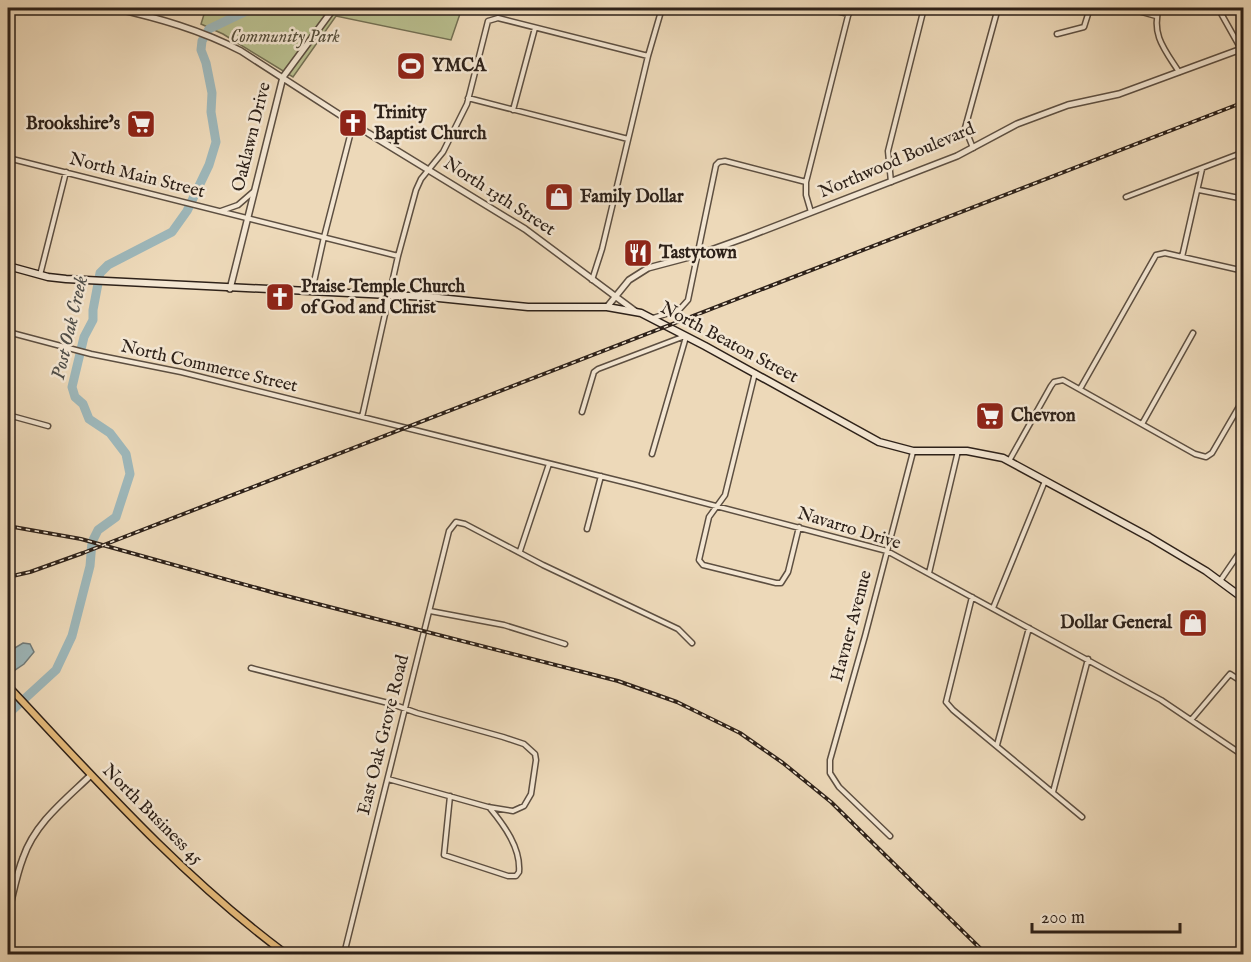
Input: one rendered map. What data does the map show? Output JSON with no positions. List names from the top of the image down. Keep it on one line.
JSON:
{"streets":{"main road":["North Beaton Street","North Business 45"],"street":["Oaklawn Drive","Northwood Boulevard","North Main Street","North 13th Street","North Commerce Street","Navarro Drive","Havner Avenue","East Oak Grove Road"]},"crossings":[["Oaklawn Drive","North Main Street"],["Oaklawn Drive","North 13th Street"],["Oaklawn Drive","North Beaton Street"],["Northwood Boulevard","North 13th Street"],["Northwood Boulevard","North Beaton Street"],["North 13th Street","North Beaton Street"],["North Beaton Street","Havner Avenue"],["North Commerce Street","Navarro Drive"],["Navarro Drive","Havner Avenue"]],"water":["Post Oak Creek"],"parks":["Community Park"],"places":{"sports":["YMCA"],"church":["Trinity Baptist Church","Praise Temple Church of God and Christ"],"supermarket":["Brookshire's","Chevron"],"shop":["Family Dollar","Dollar General"],"restaurant":["Tastytown"]},"scale_bar":"200 m"}
